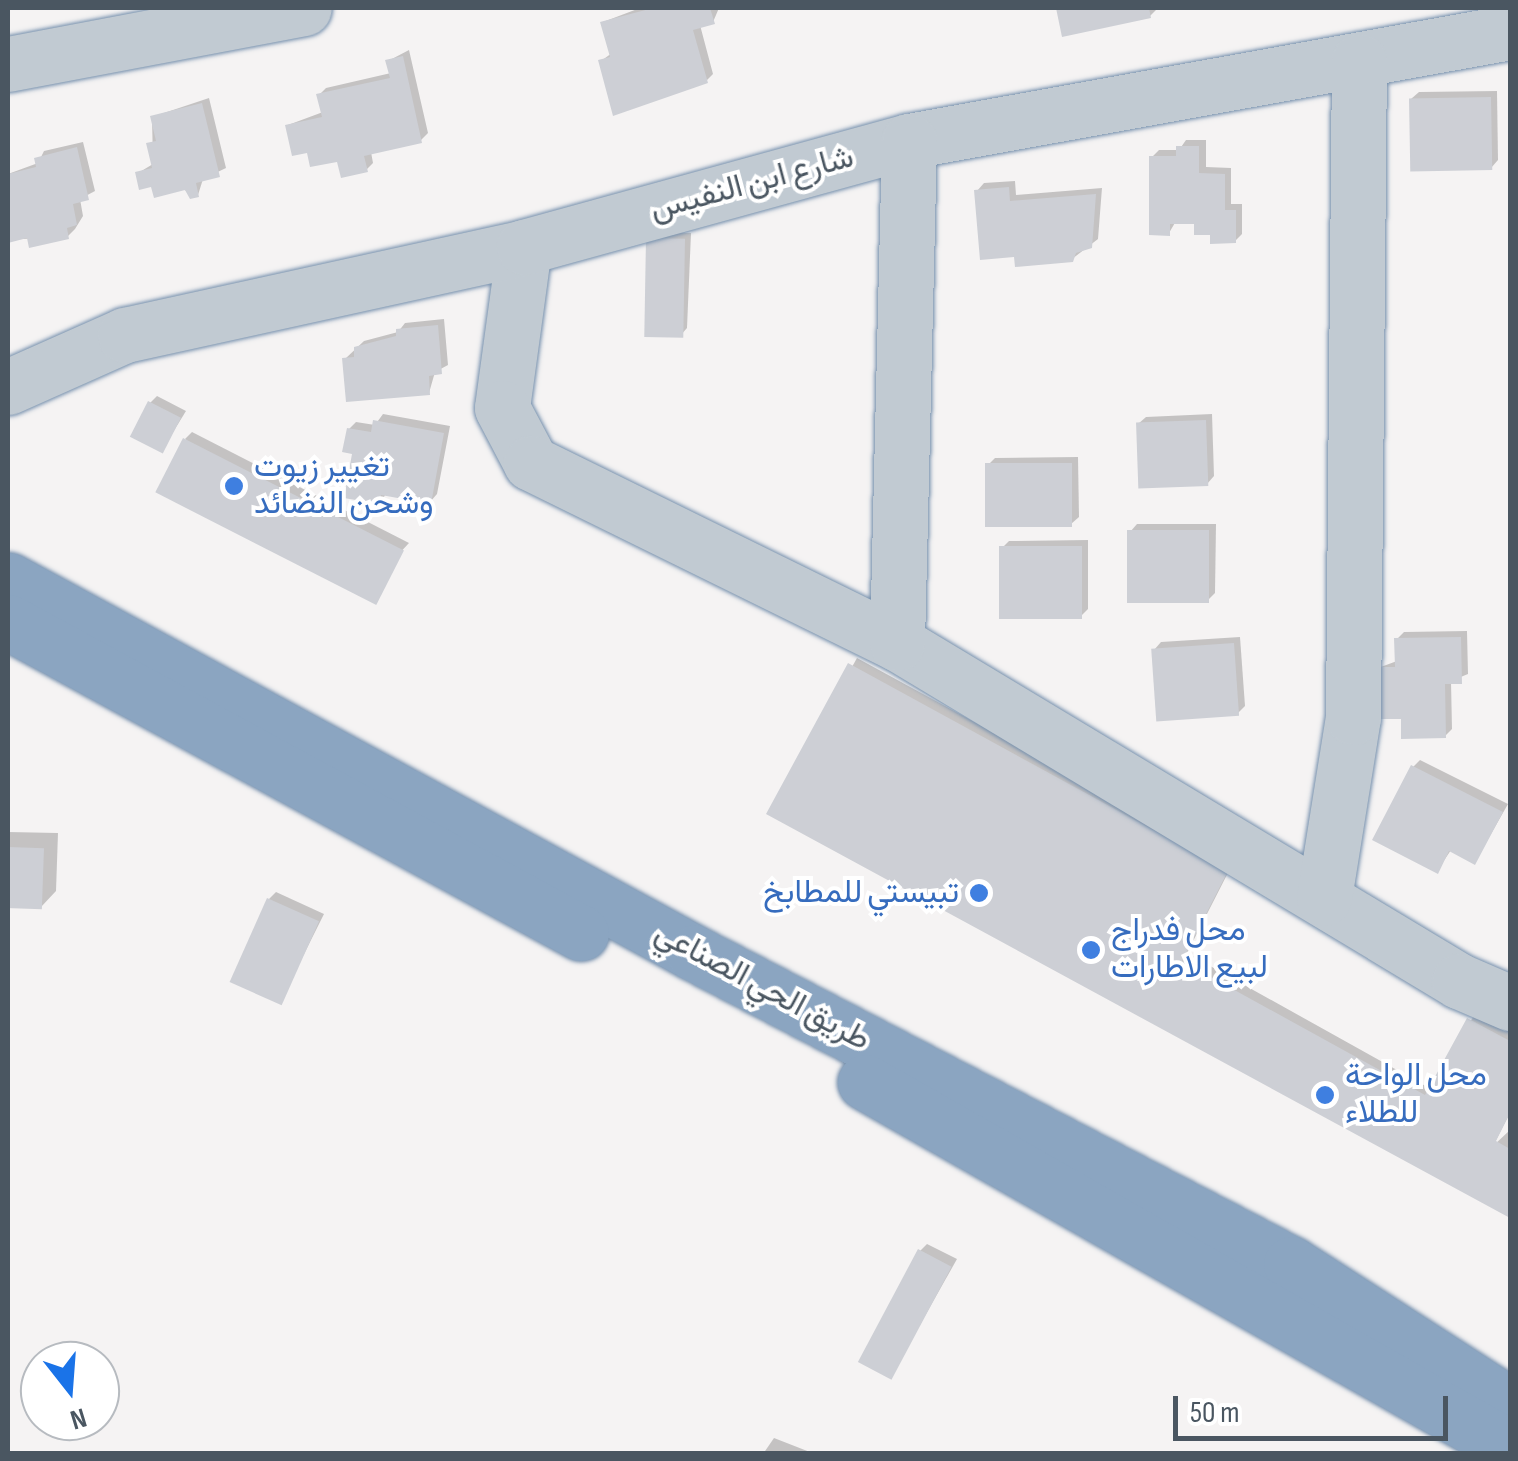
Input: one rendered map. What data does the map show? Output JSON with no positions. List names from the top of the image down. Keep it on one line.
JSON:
{"streets":{"highway":["طريق الحي الصناعي"],"street":["شارع ابن النفيس"]},"places":["تغيير زيوت وشحن النضائد","تبيستي للمطابخ","محل فدراج لبيع الاطارات","محل الواحة للطلاء"],"scale_bar":"50 m","north":"bottom"}
